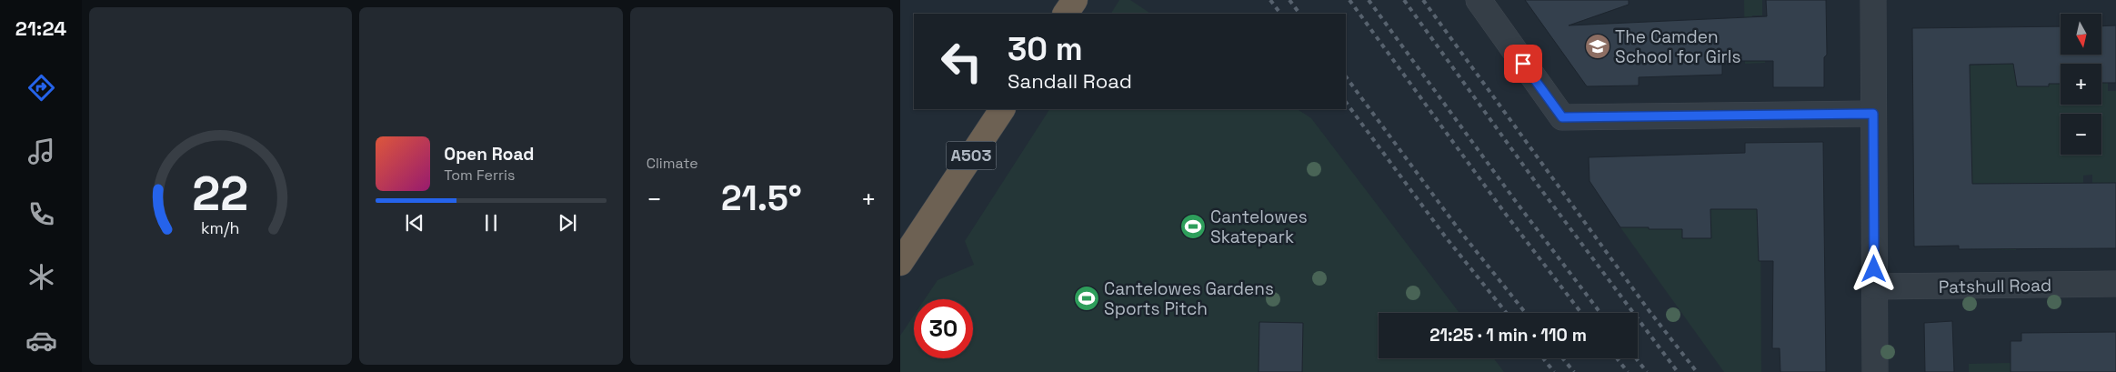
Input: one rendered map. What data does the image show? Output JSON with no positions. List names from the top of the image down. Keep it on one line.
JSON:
{"streets":{"highway":["A503"],"street":["Patshull Road"]},"places":{"school or university":["The Camden School for Girls"],"sports":["Cantelowes Skatepark","Cantelowes Gardens Sports Pitch"]},"north":"bottom","page":{"tabs":"21:24","tile":"Climate","map_buttons":["+","−"],"turn":["30 m","Sandall Road"],"song":["Open Road","Tom Ferris"],"heat":["−","21.5°","+"],"limit":"30","trip":"21:25 · 1 min · 110 m","gauge":["22","km/h"]}}
